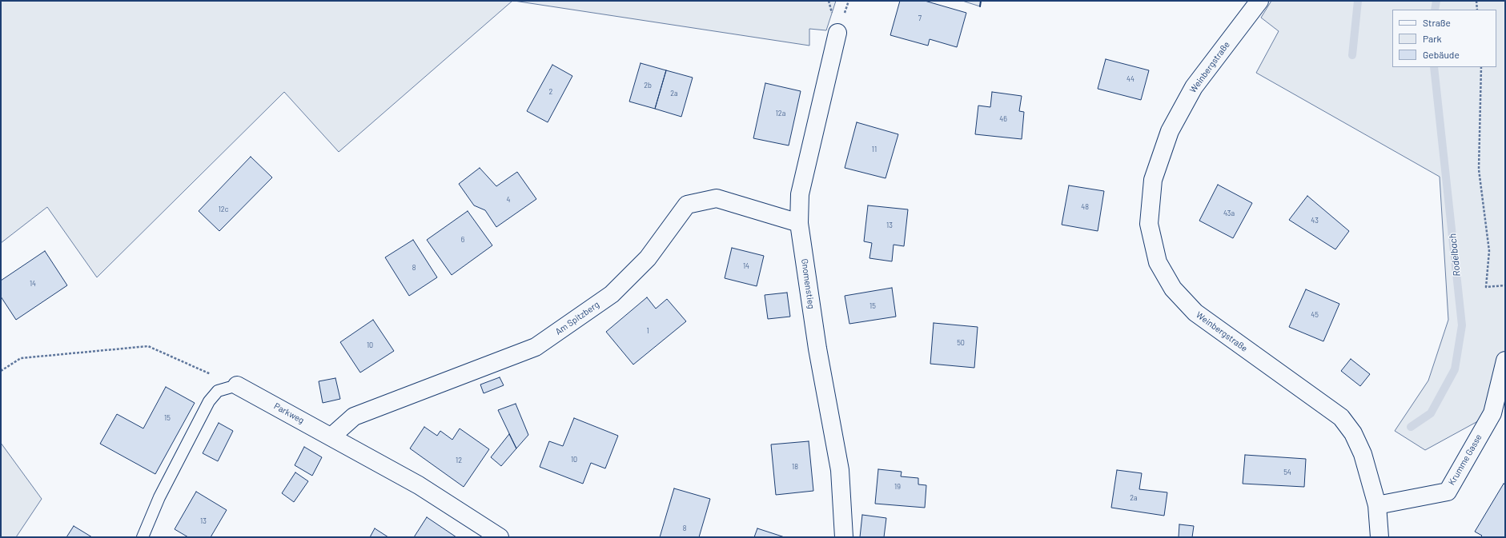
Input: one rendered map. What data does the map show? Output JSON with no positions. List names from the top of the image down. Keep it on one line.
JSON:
{"streets":{"street":["Weinbergstraße","Gnomenstieg","Am Spitzberg","Parkweg","Krumme Gasse"]},"crossings":[["Weinbergstraße","Krumme Gasse"],["Gnomenstieg","Am Spitzberg"],["Am Spitzberg","Parkweg"]],"water":["Rodelbach"],"house_numbers":["7","44","2b","2","2a","12a","46","11","4","48","12c","43a","43","13","6","14","8","14","15","45","1","50","10","15","10","12","18","54","19","2a","13","8"],"legend":["Straße","Park","Gebäude"]}
